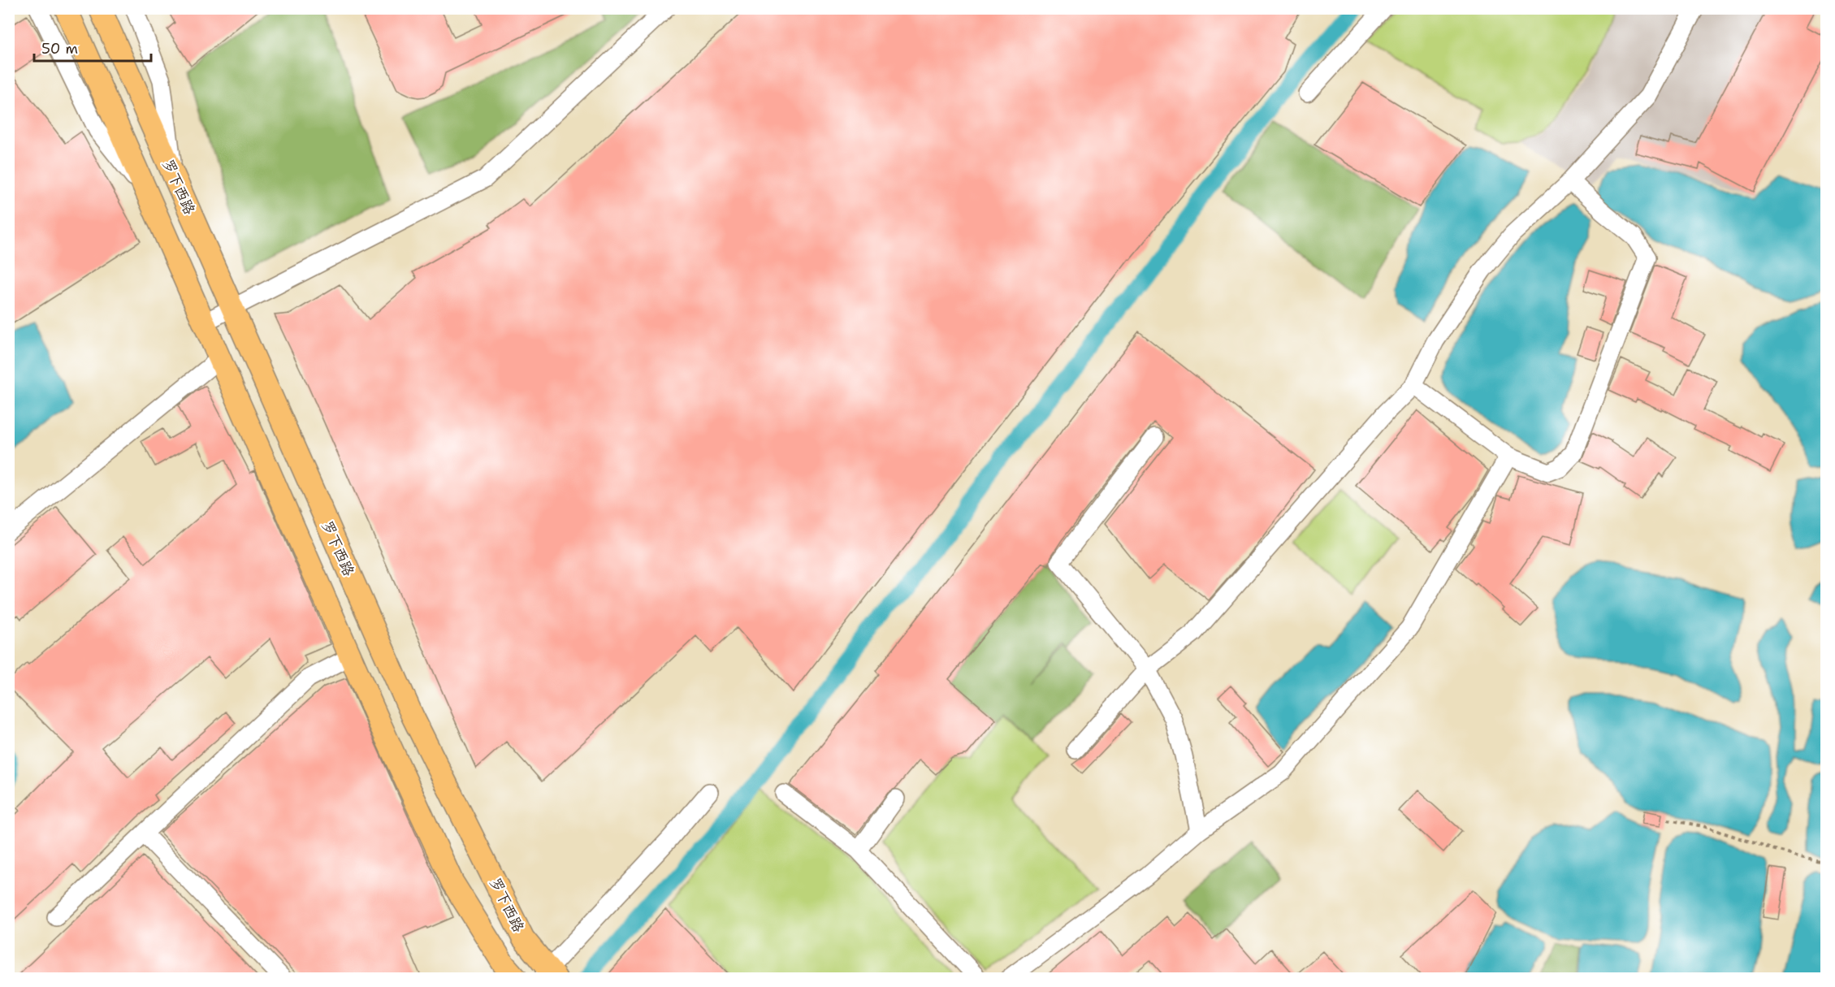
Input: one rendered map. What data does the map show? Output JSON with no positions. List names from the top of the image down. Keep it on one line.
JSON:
{"streets":{"main road":["罗下西路"]},"scale_bar":"50 m"}
